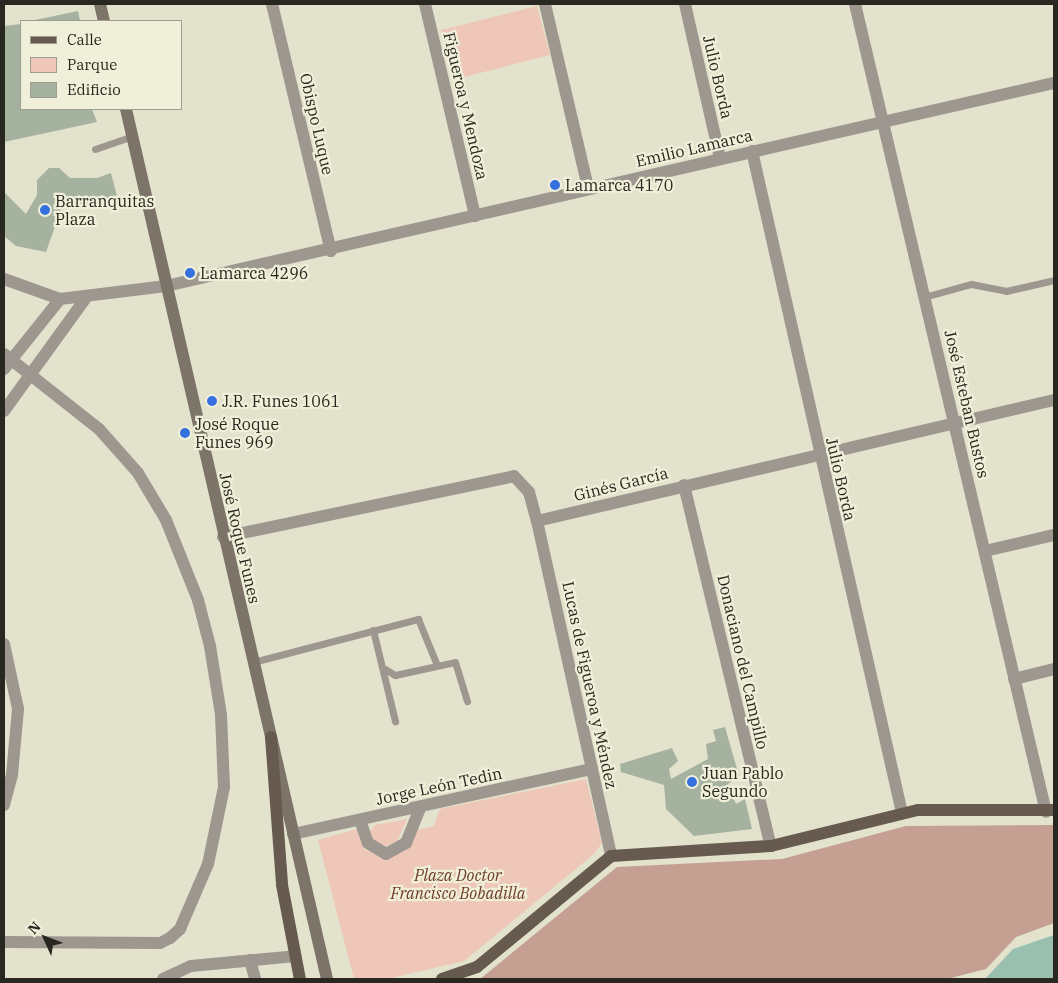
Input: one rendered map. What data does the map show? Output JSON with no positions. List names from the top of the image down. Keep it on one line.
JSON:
{"streets":{"main road":["José Roque Funes"],"street":["Julio Borda","Figueroa y Mendoza","Obispo Luque","Emilio Lamarca","José Esteban Bustos","Ginés García","Donaciano del Campillo","Lucas de Figueroa y Méndez","Jorge León Tedin"]},"crossings":[["Julio Borda","Emilio Lamarca"],["Julio Borda","Ginés García"],["Figueroa y Mendoza","Emilio Lamarca"],["Obispo Luque","Emilio Lamarca"],["Emilio Lamarca","José Esteban Bustos"],["Emilio Lamarca","José Roque Funes"],["José Esteban Bustos","Ginés García"],["Ginés García","Donaciano del Campillo"],["Ginés García","Lucas de Figueroa y Méndez"],["José Roque Funes","Jorge León Tedin"],["Lucas de Figueroa y Méndez","Jorge León Tedin"]],"parks":["Plaza Doctor Francisco Bobadilla"],"places":["Lamarca 4170","Barranquitas Plaza","Lamarca 4296","J.R. Funes 1061","José Roque Funes 969","Juan Pablo Segundo"],"legend":["Calle","Parque","Edificio"],"north":"top left"}
